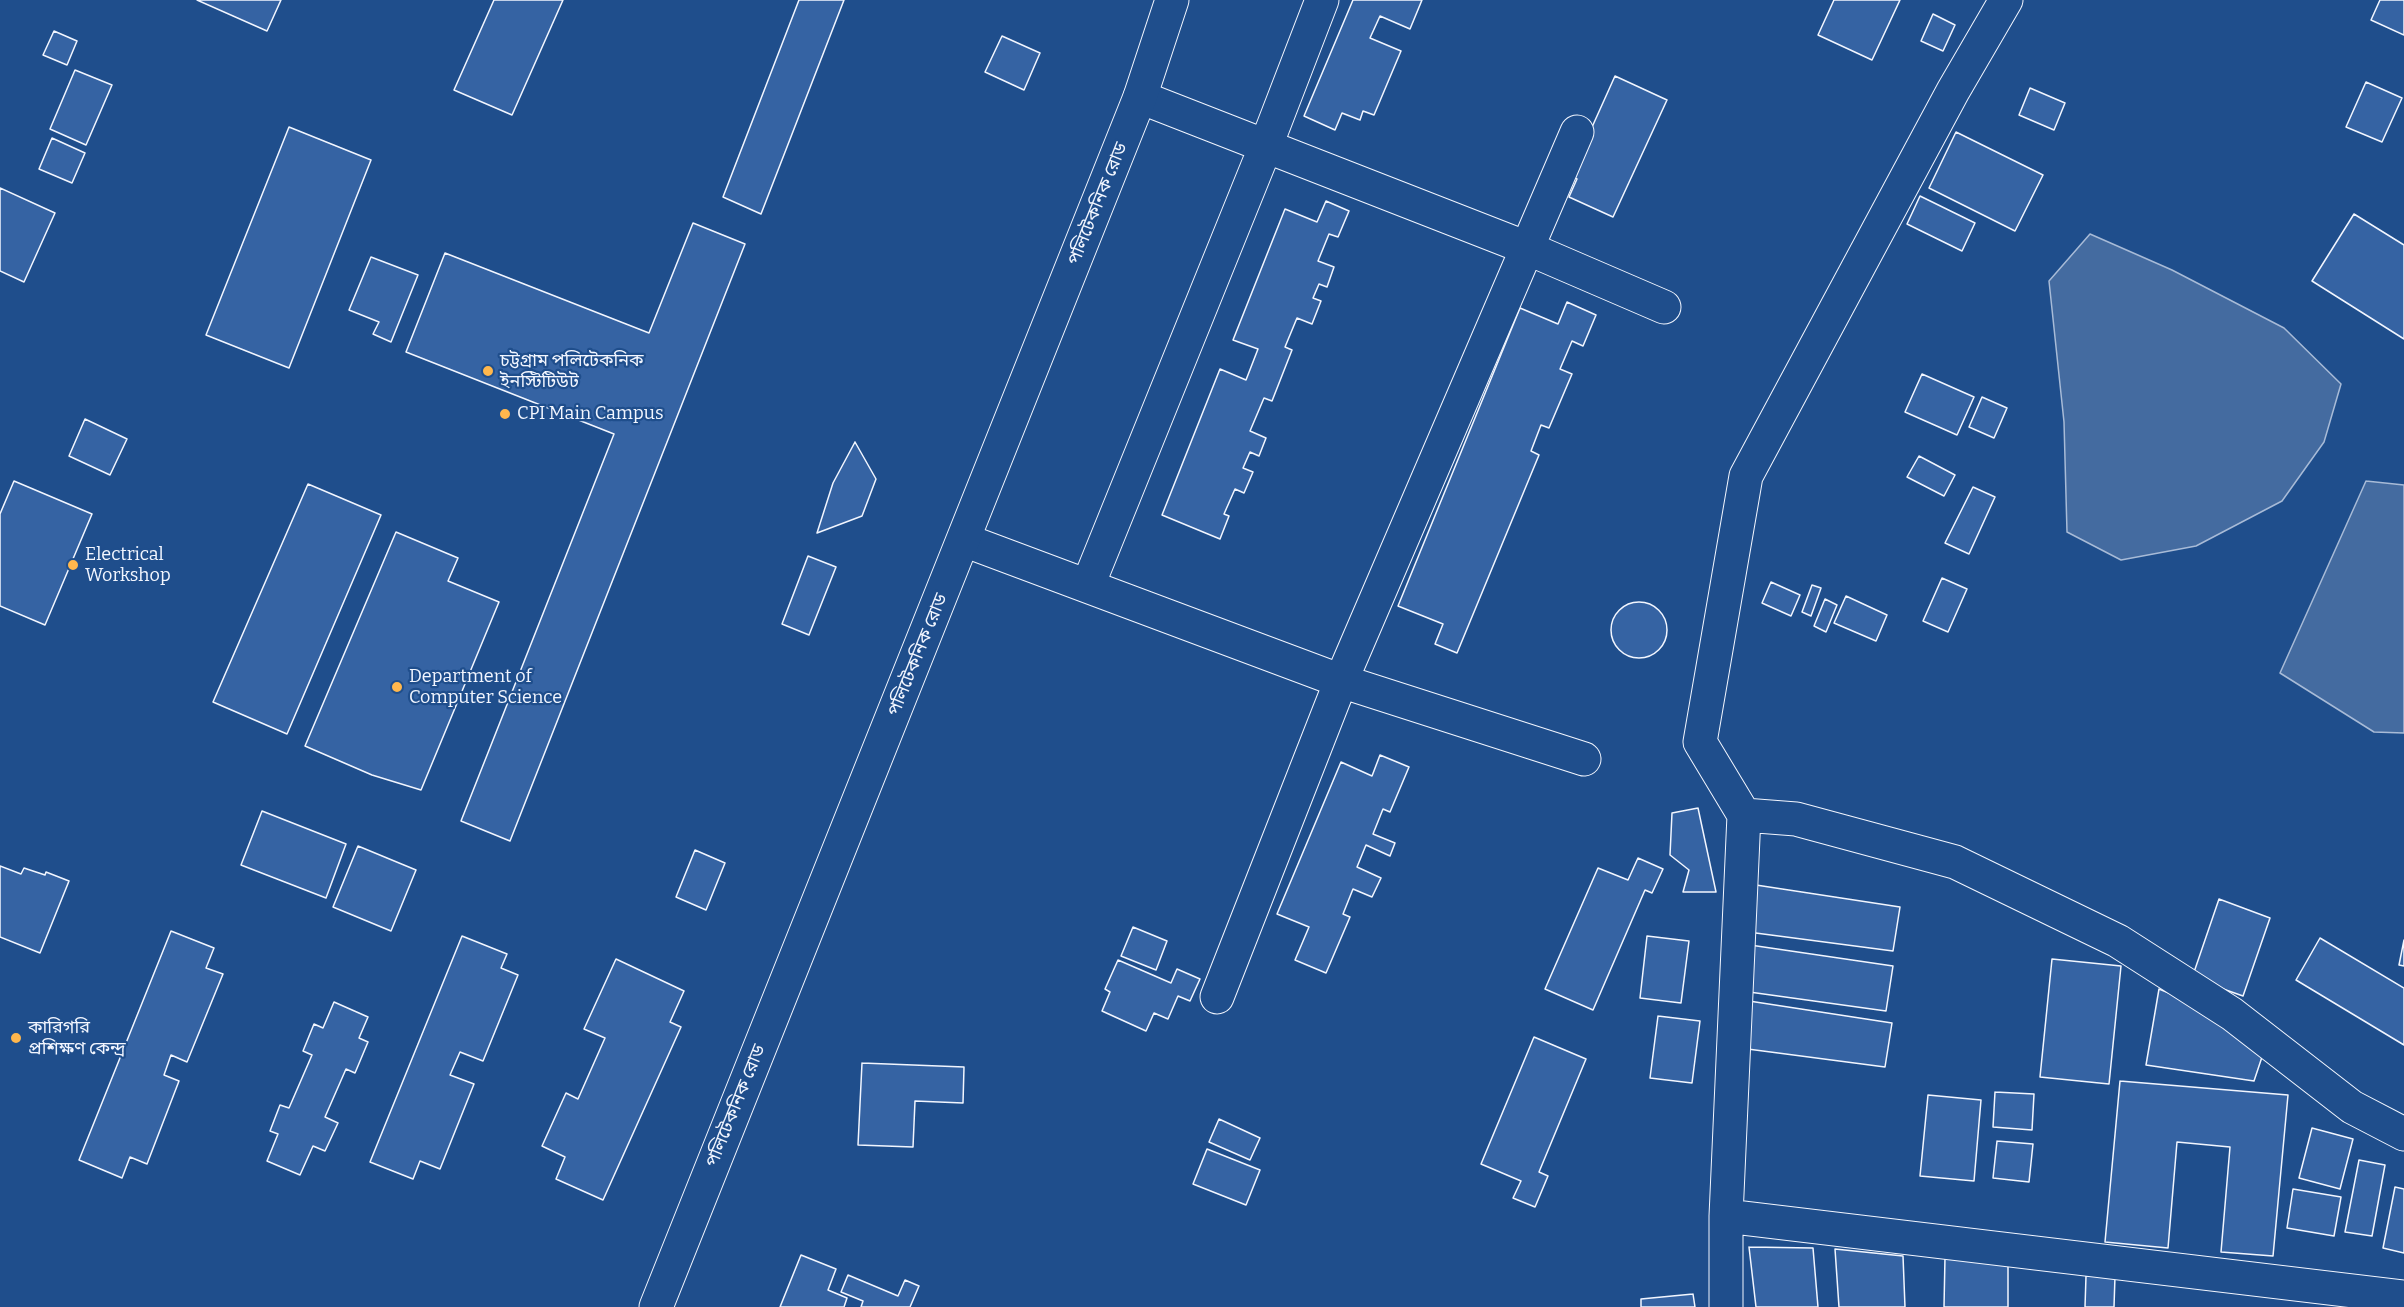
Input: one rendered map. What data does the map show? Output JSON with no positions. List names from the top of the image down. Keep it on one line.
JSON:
{"streets":{"street":["পলিটেকনিক রোড"]},"places":["চট্টগ্রাম পলিটেকনিক ইনস্টিটিউট","CPI Main Campus","Electrical Workshop","Department of Computer Science","কারিগরি প্রশিক্ষণ কেন্দ্র"]}
